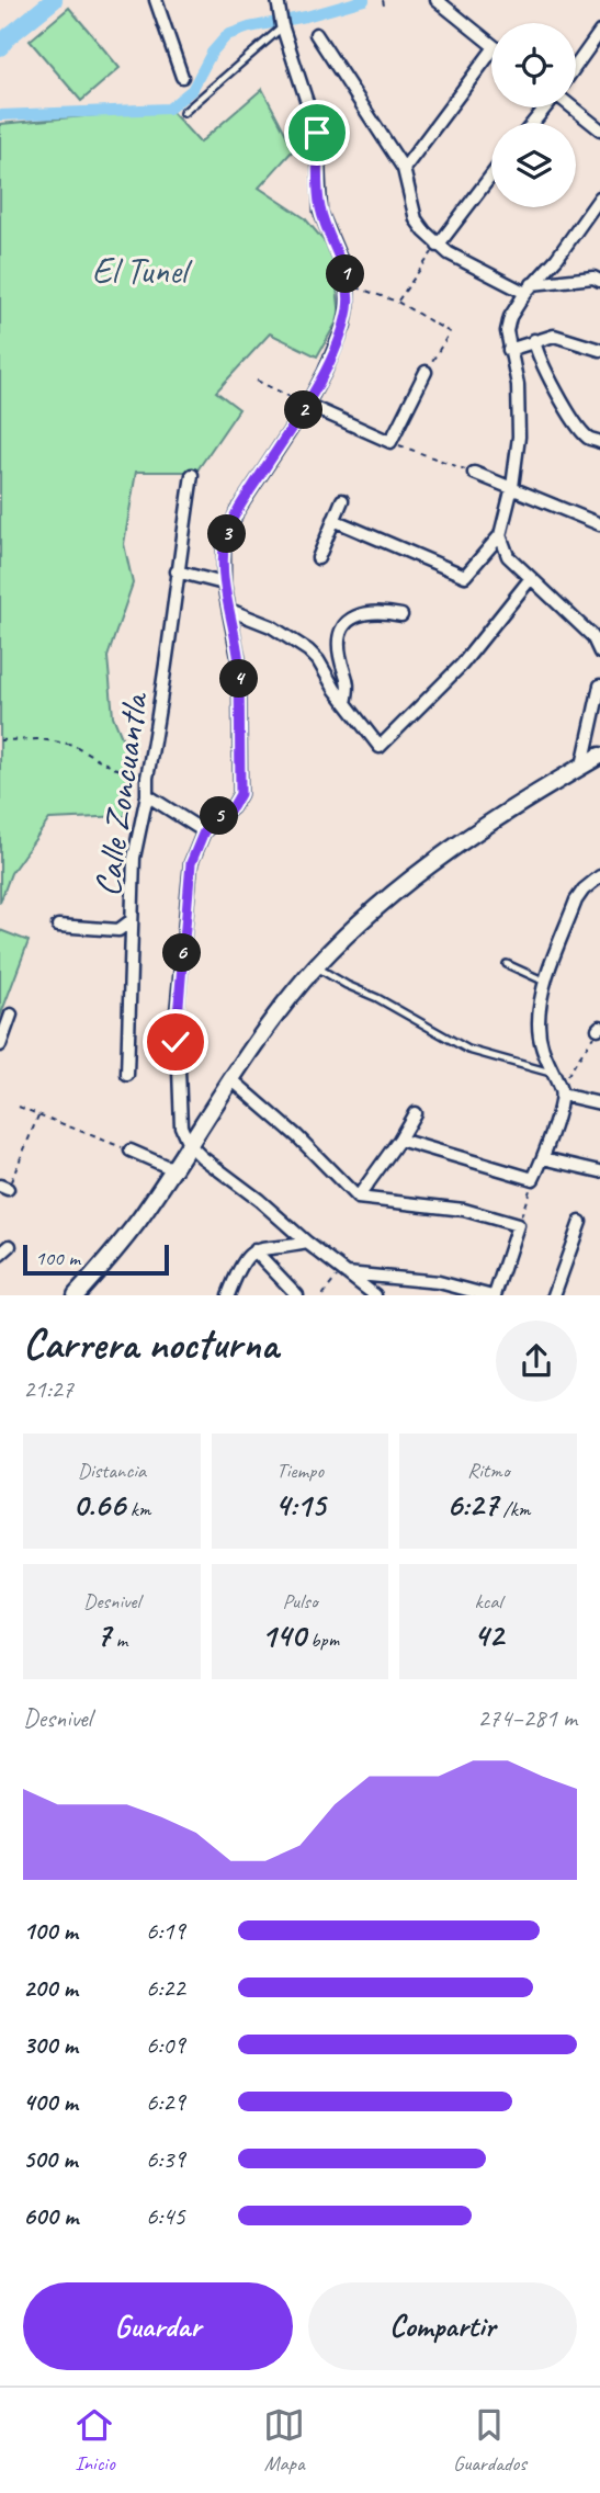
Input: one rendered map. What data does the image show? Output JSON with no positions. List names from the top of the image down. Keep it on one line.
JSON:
{"streets":{"street":["Calle Zoncuantla"]},"parks":["El Tunel"],"scale_bar":"100 m","page":{"pins":["1","2","3","4","5","6"],"scale":"100 m","heading":["Carrera nocturna","21:27"],"stats":[["Distancia","0.66 km"],["Tiempo","4:15"],["Ritmo","6:27 /km"],["Desnivel","7 m"],["Pulso","140 bpm"],["kcal","42"]],"chart":["Desnivel","274–281 m"],"list":[{"name":"100 m","note":"6:19"},{"name":"200 m","note":"6:22"},{"name":"300 m","note":"6:09"},{"name":"400 m","note":"6:29"},{"name":"500 m","note":"6:39"},{"name":"600 m","note":"6:45"}],"buttons":["Guardar","Compartir"],"tabs":["Inicio","Mapa","Guardados"]}}
